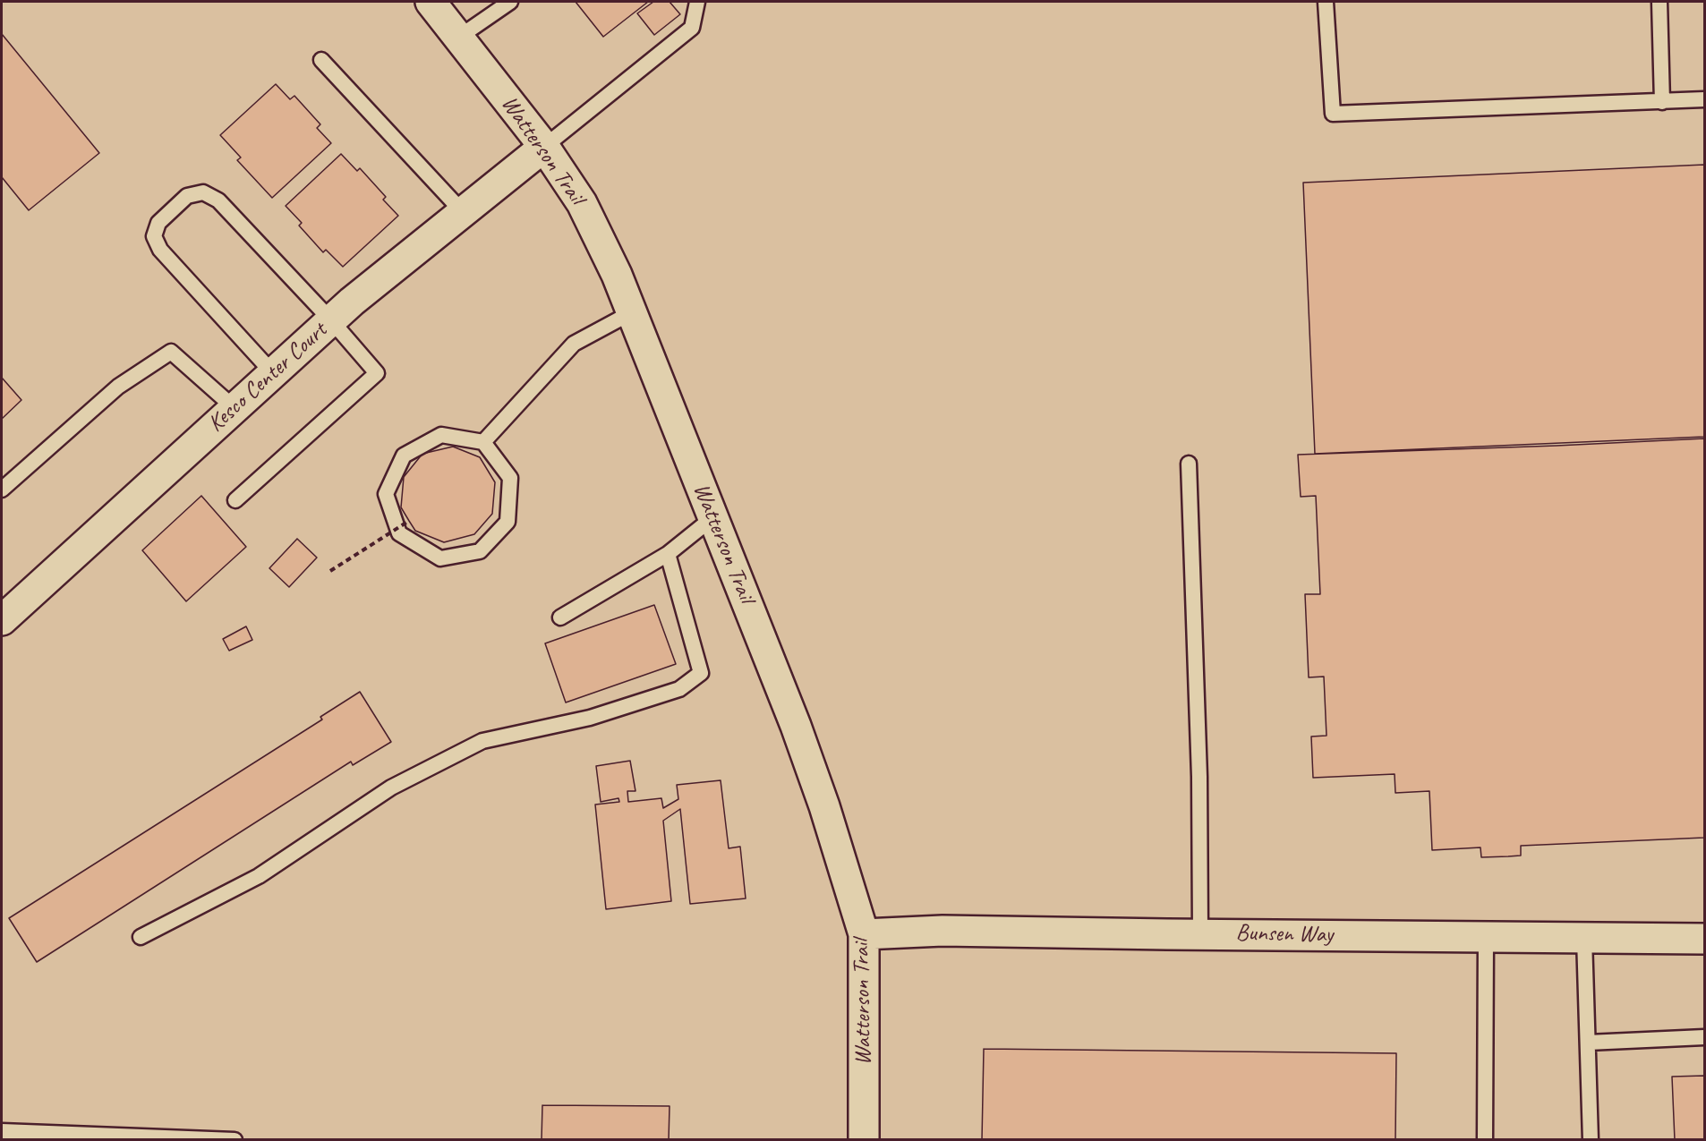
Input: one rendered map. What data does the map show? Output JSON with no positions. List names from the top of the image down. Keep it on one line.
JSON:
{"streets":{"street":["Watterson Trail","Kesco Center Court","Bunsen Way"]},"crossings":[["Watterson Trail","Kesco Center Court"],["Watterson Trail","Bunsen Way"]]}
